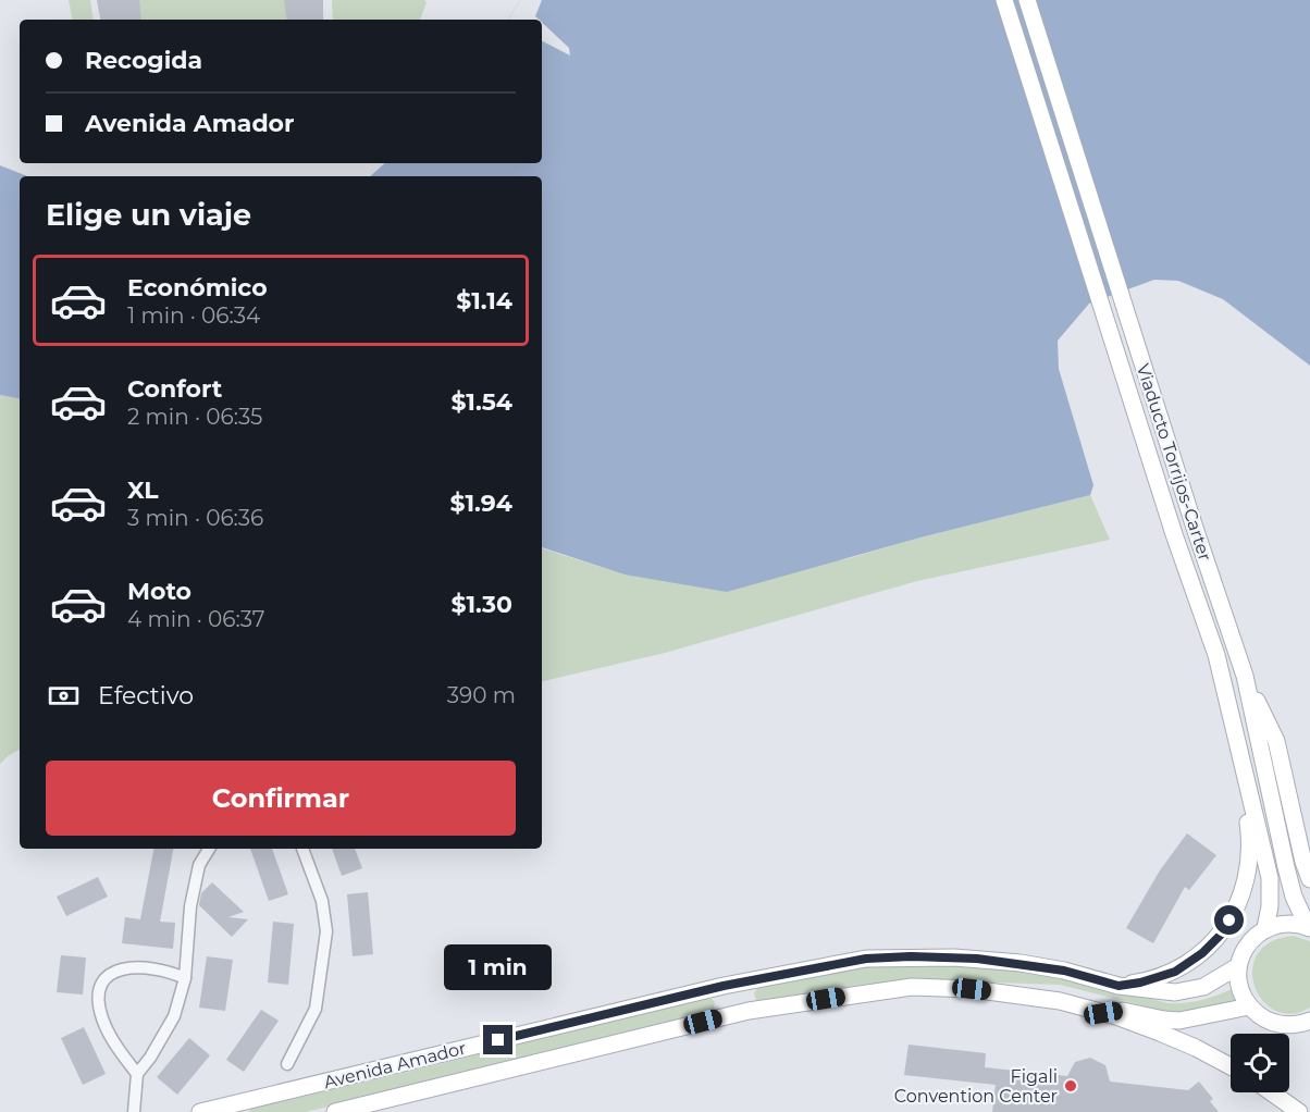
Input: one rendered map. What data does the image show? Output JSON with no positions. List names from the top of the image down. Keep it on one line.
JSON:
{"streets":{"main road":["Viaducto Torrijos-Carter","Avenida Amador"]},"places":["Figali Convention Center"],"page":{"banner":["Recogida","Avenida Amador"],"heading":"Elige un viaje","list":[{"name":"Económico","note":"1 min · 06:34","value":"$1.14"},{"name":"Confort","note":"2 min · 06:35","value":"$1.54"},{"name":"XL","note":"3 min · 06:36","value":"$1.94"},{"name":"Moto","note":"4 min · 06:37","value":"$1.30"}],"pay":["Efectivo","390 m"],"buttons":"Confirmar","bubble":"1 min"}}
